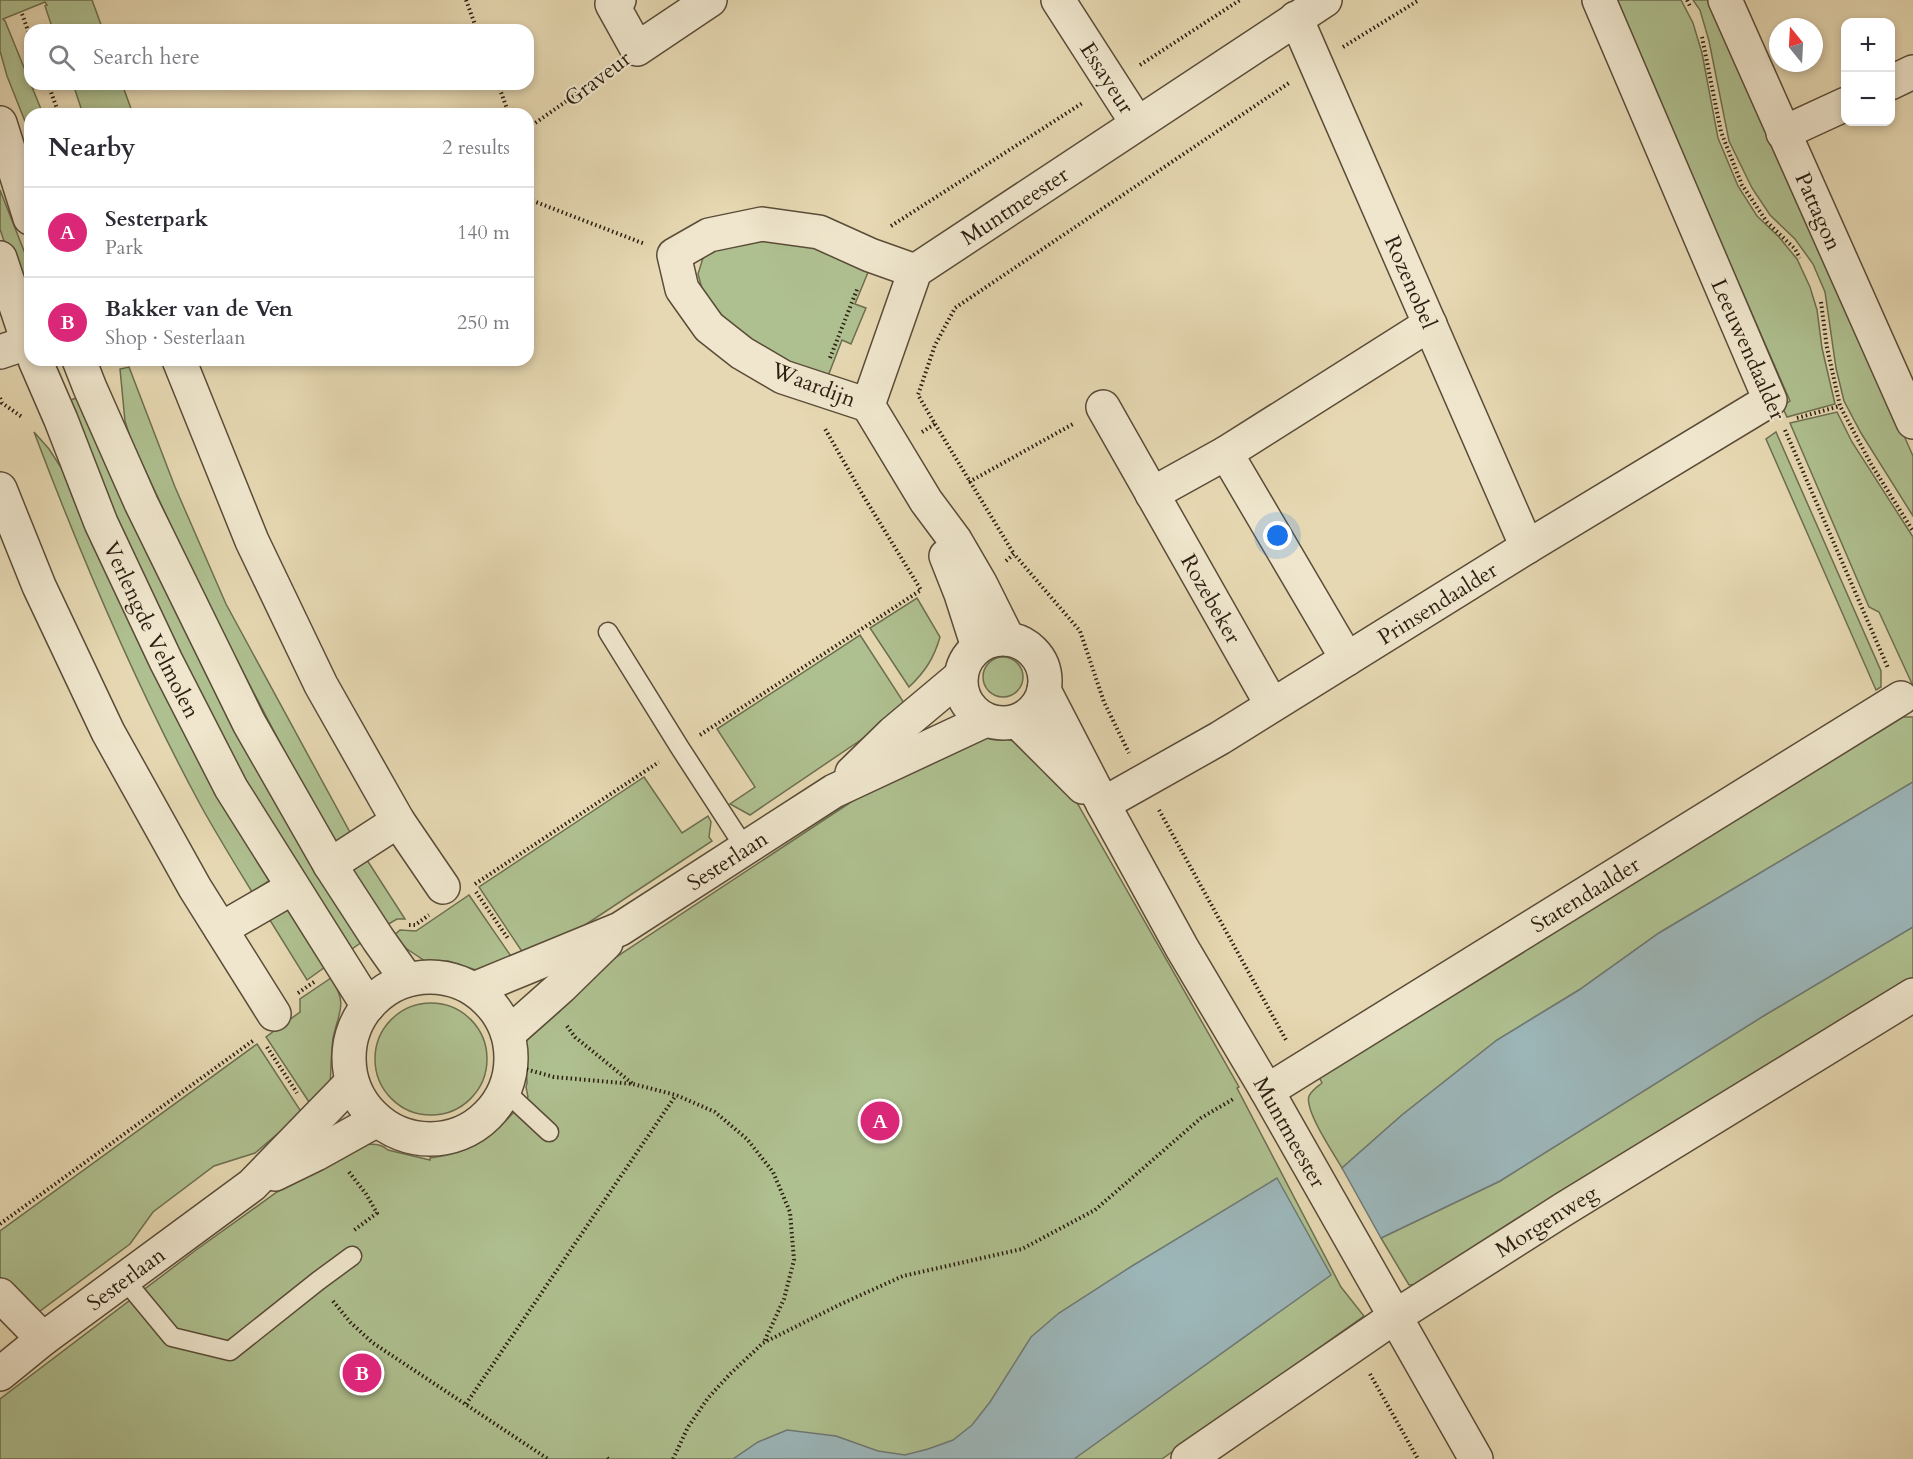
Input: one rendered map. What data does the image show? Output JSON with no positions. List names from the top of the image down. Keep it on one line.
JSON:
{"streets":{"street":["Essayeur","Graveur","Muntmeester","Pattagon","Rozenobel","Leeuwendaalder","Waardijn","Rozebeker","Prinsendaalder","Verlengde Velmolen","Sesterlaan","Statendaalder","Morgenweg"]},"crossings":[["Essayeur","Muntmeester"],["Muntmeester","Rozenobel"],["Muntmeester","Prinsendaalder"],["Muntmeester","Sesterlaan"],["Muntmeester","Statendaalder"],["Muntmeester","Morgenweg"],["Rozenobel","Prinsendaalder"],["Leeuwendaalder","Prinsendaalder"],["Leeuwendaalder","Statendaalder"],["Rozebeker","Prinsendaalder"],["Verlengde Velmolen","Sesterlaan"]],"north":"top","page":{"map_buttons":["+","−"],"search":"Search here","heading":["Nearby","2 results"],"list":[{"mark":"A","name":"Sesterpark","note":"Park","value":"140 m"},{"mark":"B","name":"Bakker van de Ven","note":"Shop · Sesterlaan","value":"250 m"}],"pins":["A","B"]}}
